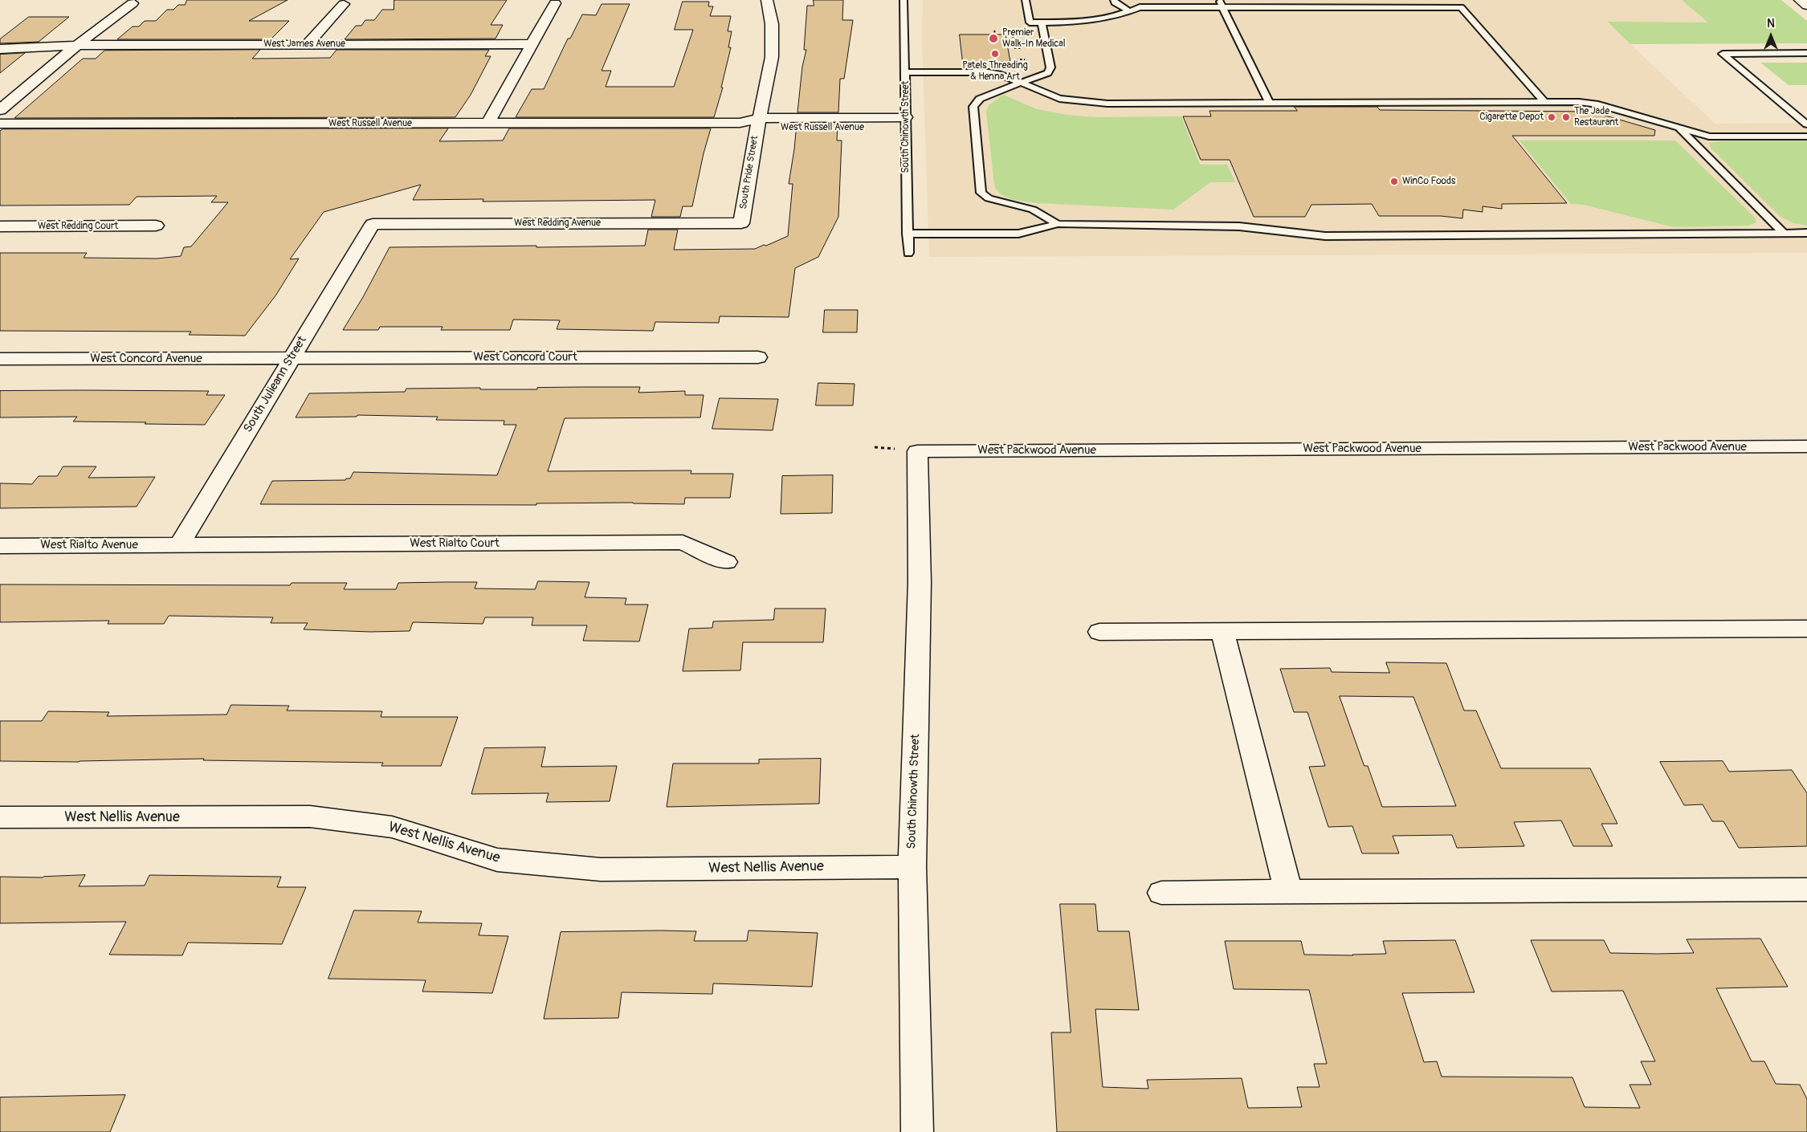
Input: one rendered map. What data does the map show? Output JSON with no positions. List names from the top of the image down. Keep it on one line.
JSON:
{"streets":{"street":["West James Avenue","West Russell Avenue","South Chinowth Street","South Pride Street","West Redding Avenue","West Redding Court","West Concord Court","West Concord Avenue","South Julieann Street","West Packwood Avenue","West Rialto Court","West Rialto Avenue","West Nellis Avenue"]},"crossings":[["West Russell Avenue","South Chinowth Street"],["West Russell Avenue","South Pride Street"],["South Chinowth Street","West Packwood Avenue"],["South Chinowth Street","West Nellis Avenue"],["South Pride Street","West Redding Avenue"],["West Redding Avenue","South Julieann Street"],["West Concord Court","West Concord Avenue"],["West Concord Court","South Julieann Street"],["West Concord Avenue","South Julieann Street"],["South Julieann Street","West Rialto Court"],["South Julieann Street","West Rialto Avenue"],["West Rialto Court","West Rialto Avenue"]],"places":["Premier Walk-In Medical","Patels Threading & Henna Art","Cigarette Depot","The Jade Restaurant","WinCo Foods"],"north":"top"}
